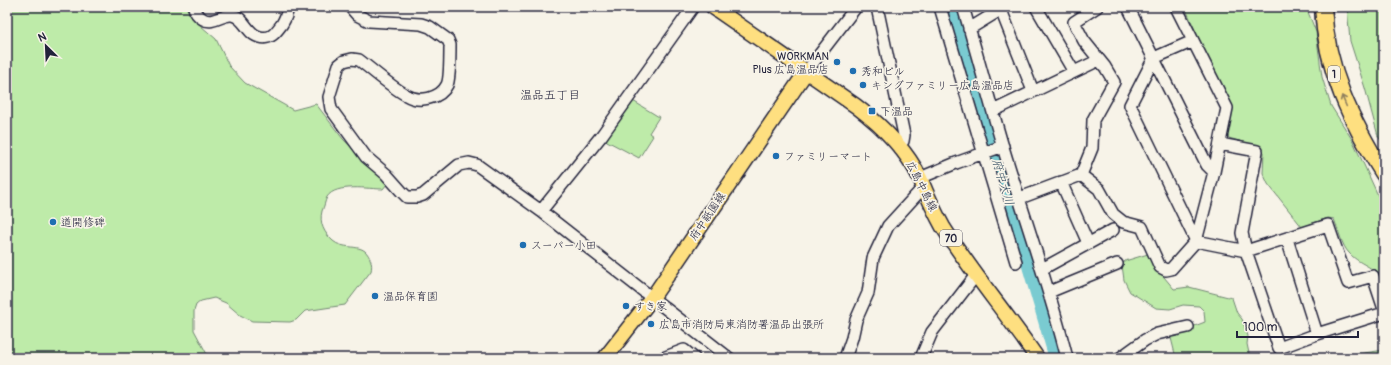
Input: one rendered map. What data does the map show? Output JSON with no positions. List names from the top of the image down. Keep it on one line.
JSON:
{"streets":{"highway":["1"],"main road":["広島中島線","府中祇園線","70"]},"crossings":[["広島中島線","府中祇園線"]],"districts":["温品五丁目"],"water":["府中大川"],"places":{"other":["WORKMAN Plus 広島温品店","秀和ビル","キングファミリー広島温品店","ファミリーマート","道開修碑","スーパー小田","温品保育園","すき家","広島市消防局東消防署温品出張所"],"transit":["下温品"]},"scale_bar":"100 m","north":"top left"}
